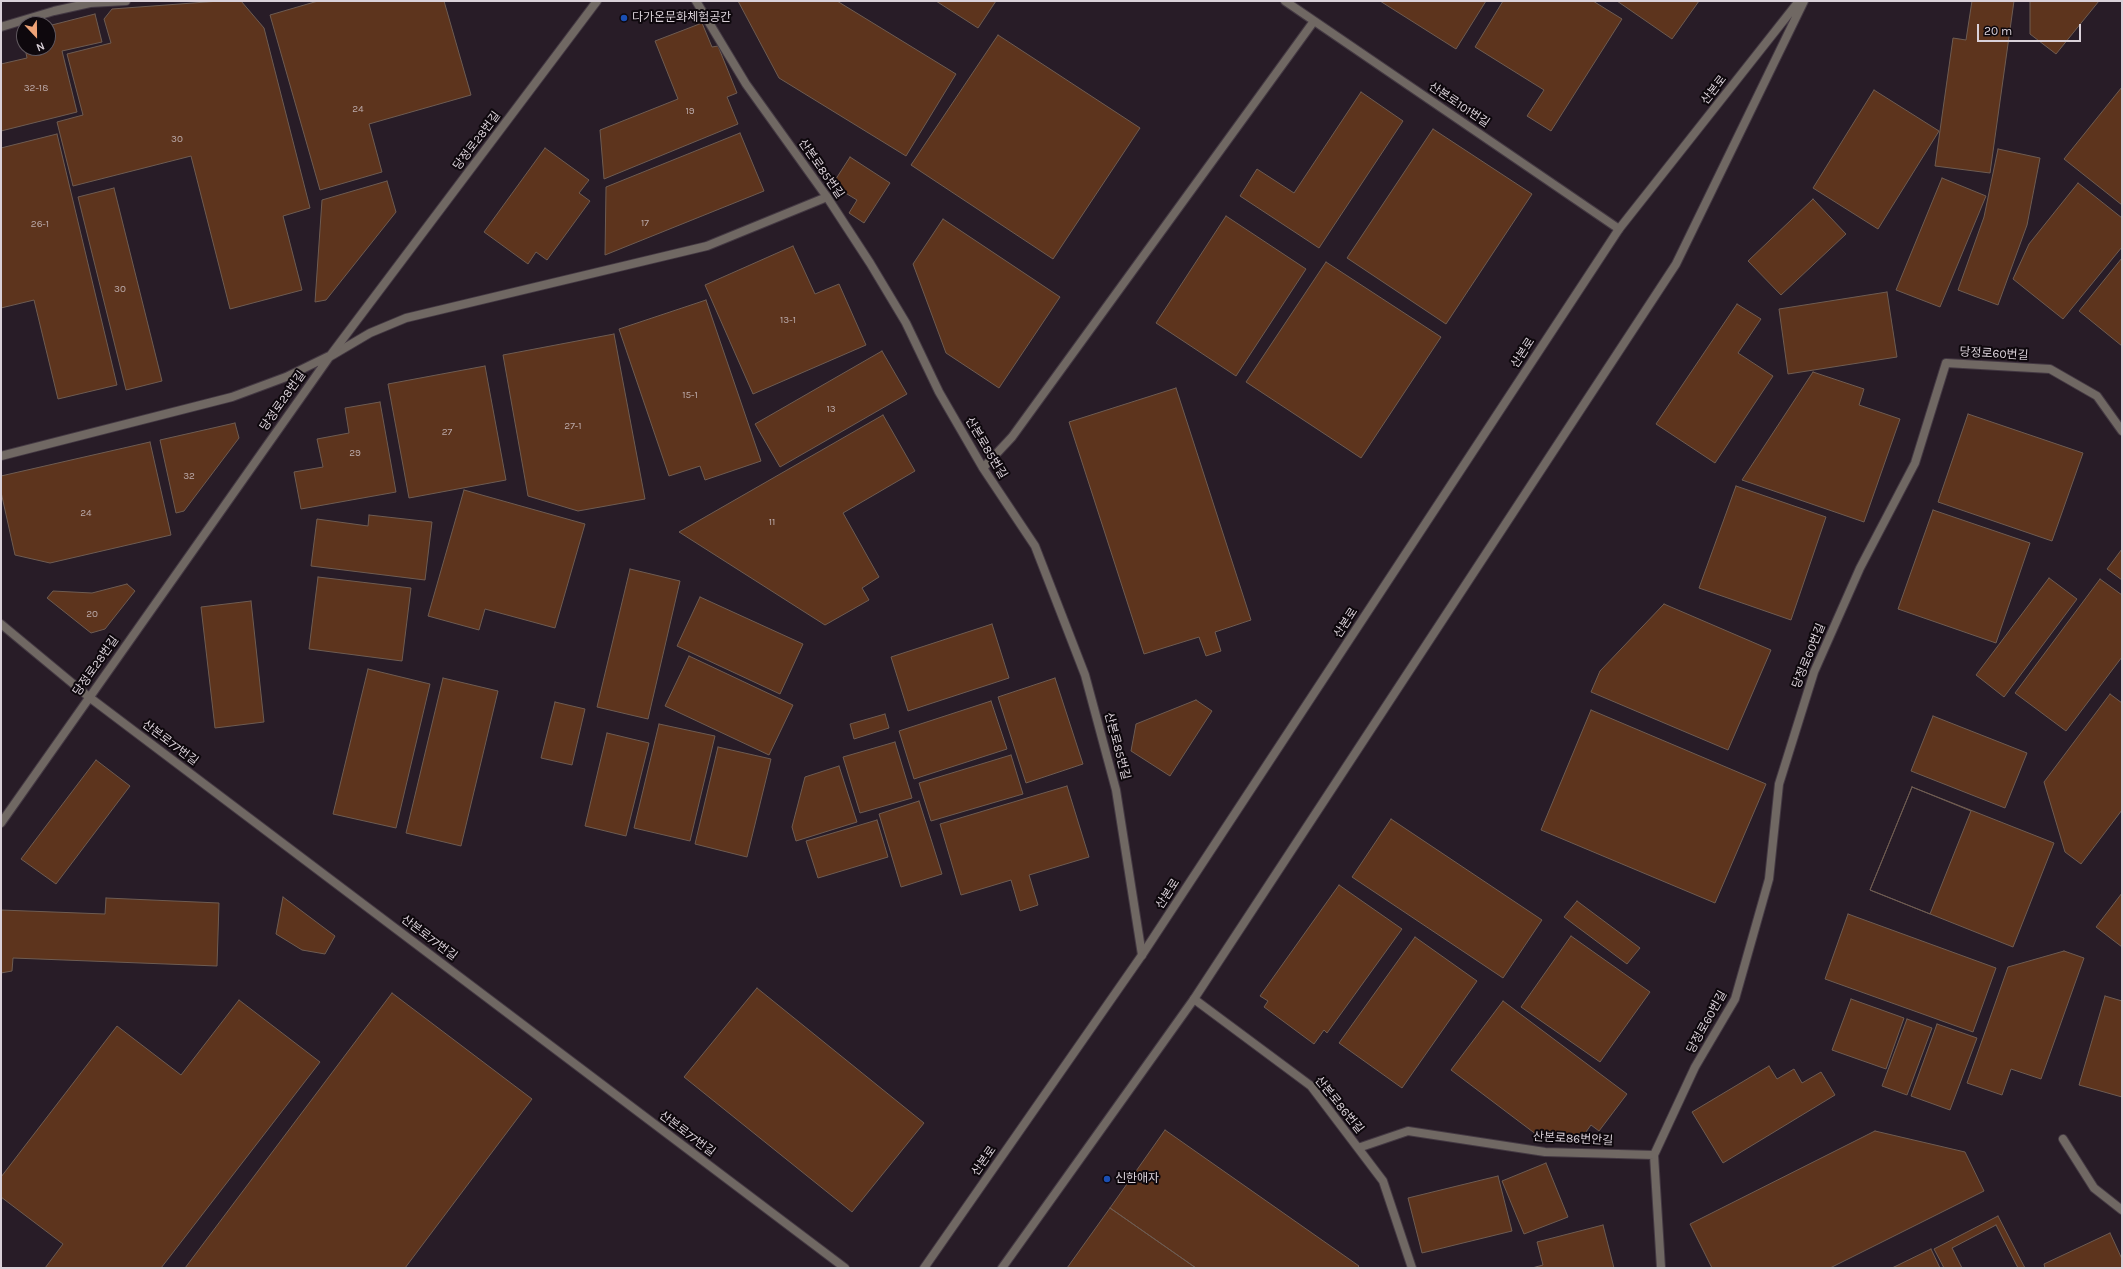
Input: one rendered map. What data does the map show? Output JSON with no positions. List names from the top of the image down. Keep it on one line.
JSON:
{"streets":{"street":["산본로","산본로101번길","당정로28번길","산본로85번길","당정로60번길","산본로77번길","산본로86번길","산본로86번안길"]},"crossings":[["산본로","산본로101번길"],["산본로","산본로85번길"],["당정로28번길","산본로77번길"],["당정로60번길","산본로86번안길"],["산본로86번길","산본로86번안길"]],"places":["다가온문화체험공간","신한애자"],"house_numbers":["32-18","24","19","30","17","26-1","30","13-1","15-1","13","27-1","27","29","32","24","11","20"],"scale_bar":"20 m","north":"bottom"}
